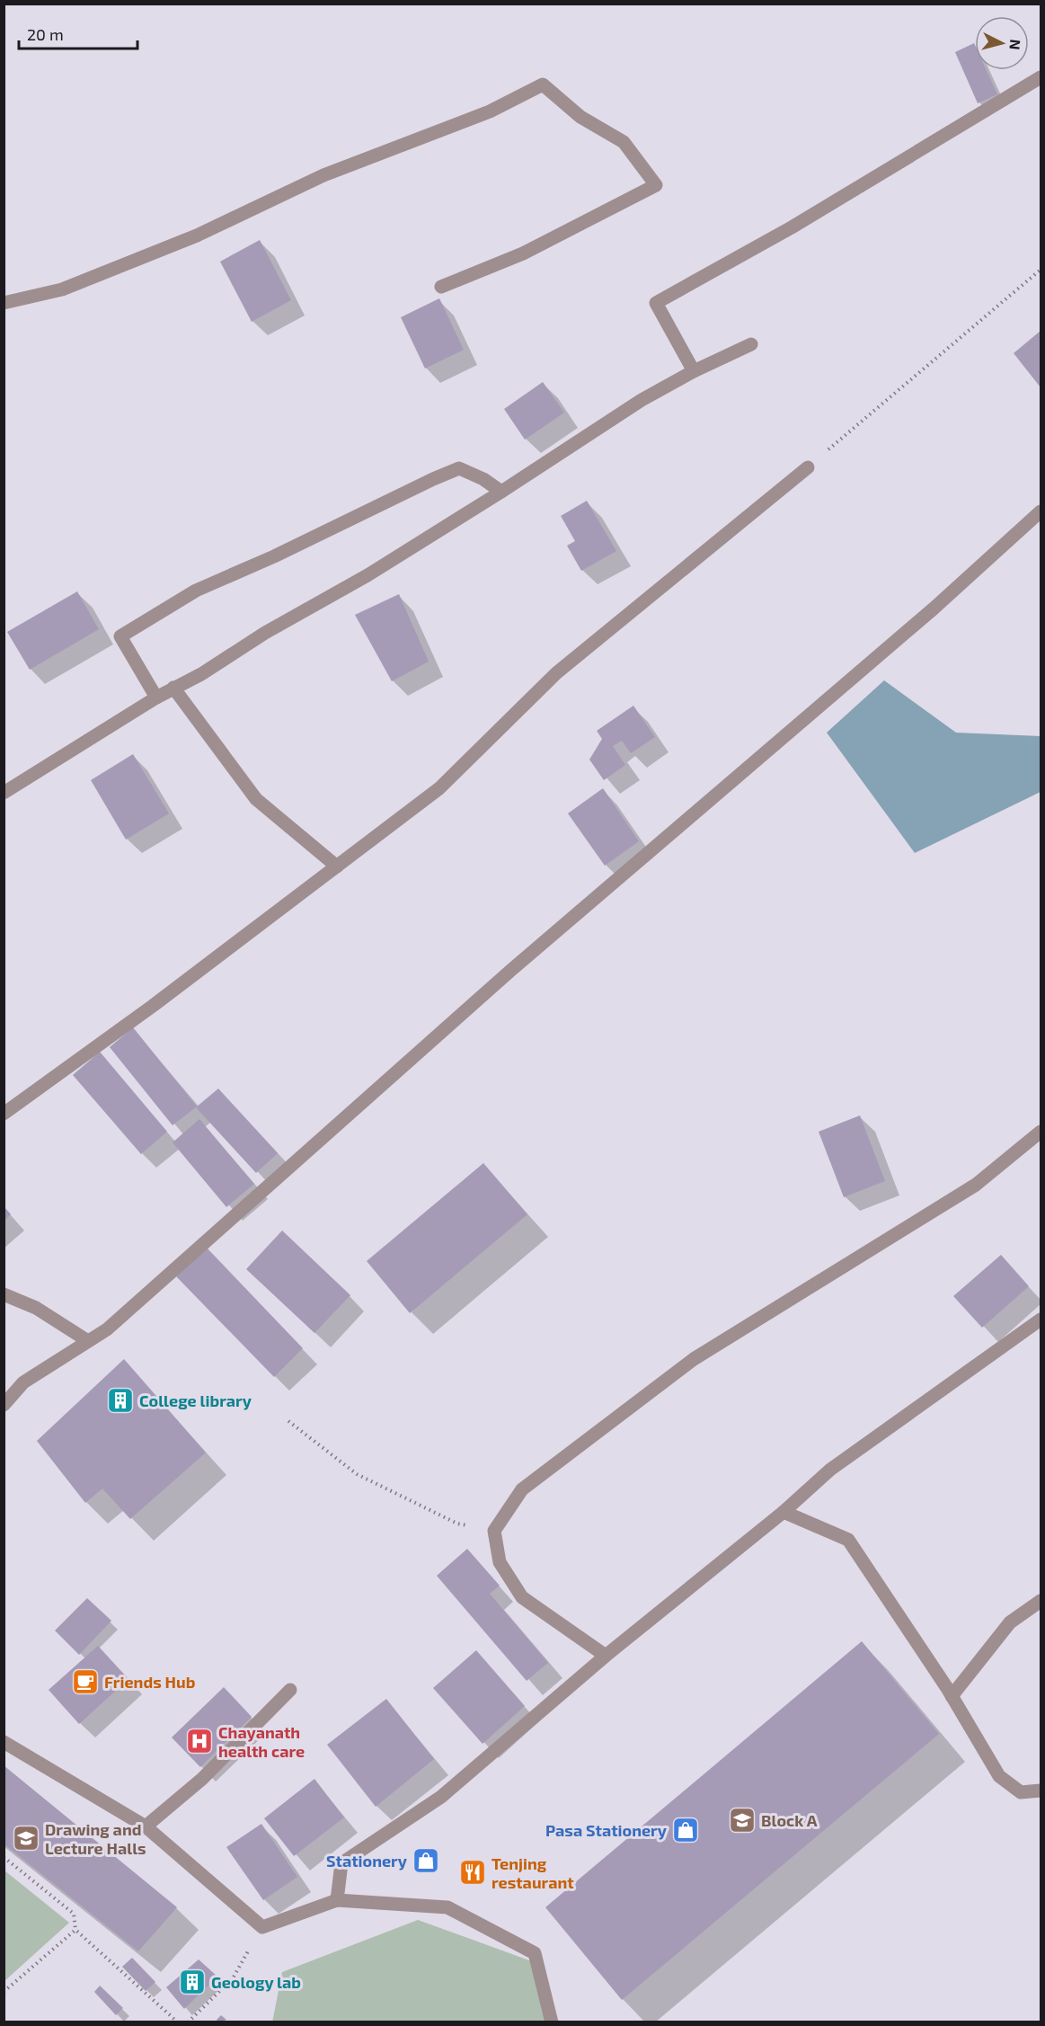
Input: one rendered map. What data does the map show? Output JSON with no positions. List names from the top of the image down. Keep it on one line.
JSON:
{"places":{"building":["College library","Geology lab"],"cafe":["Friends Hub"],"hospital":["Chayanath health care"],"school or university":["Block A","Drawing and Lecture Halls"],"shop":["Pasa Stationery","Stationery"],"restaurant":["Tenjing restaurant"]},"scale_bar":"20 m","north":"right"}
